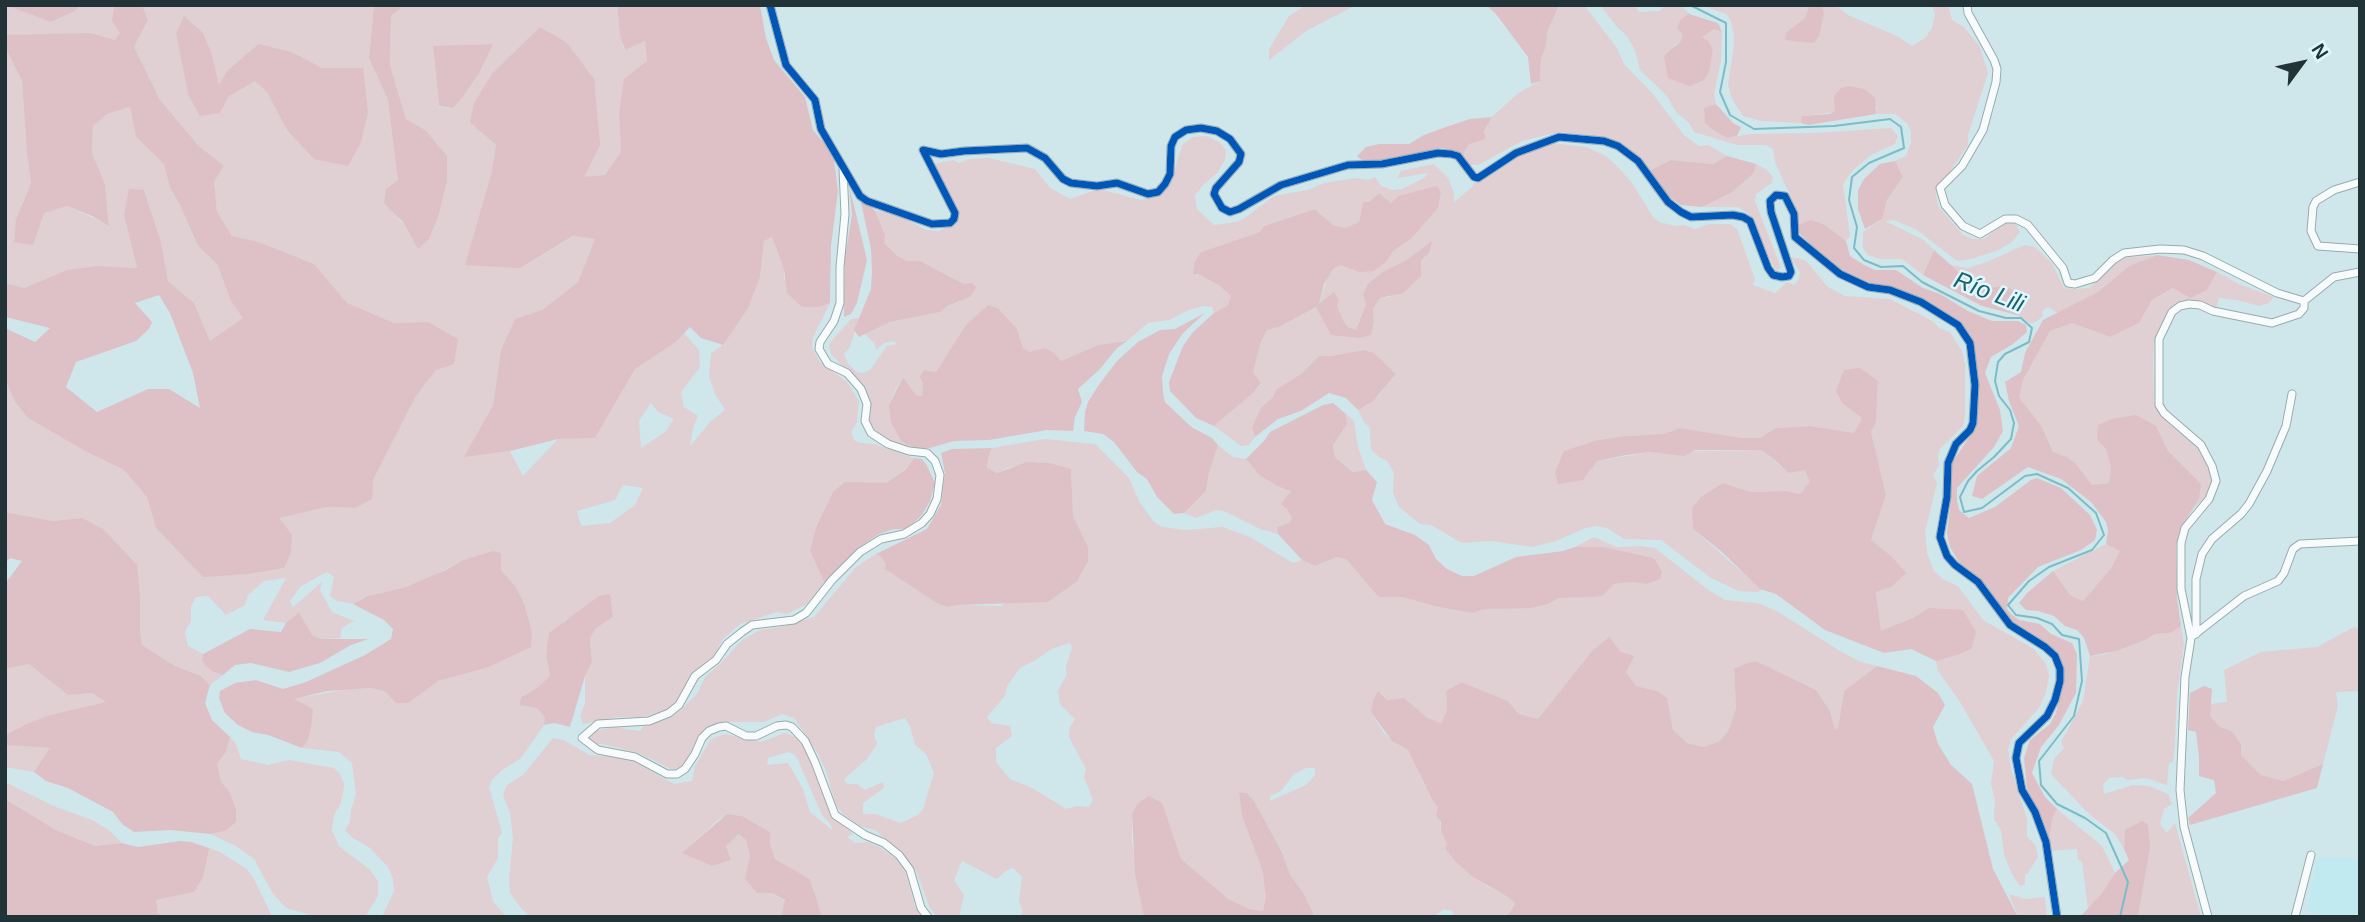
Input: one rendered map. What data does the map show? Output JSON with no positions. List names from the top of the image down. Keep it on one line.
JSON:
{"water":["Río Lili"],"north":"top right"}
